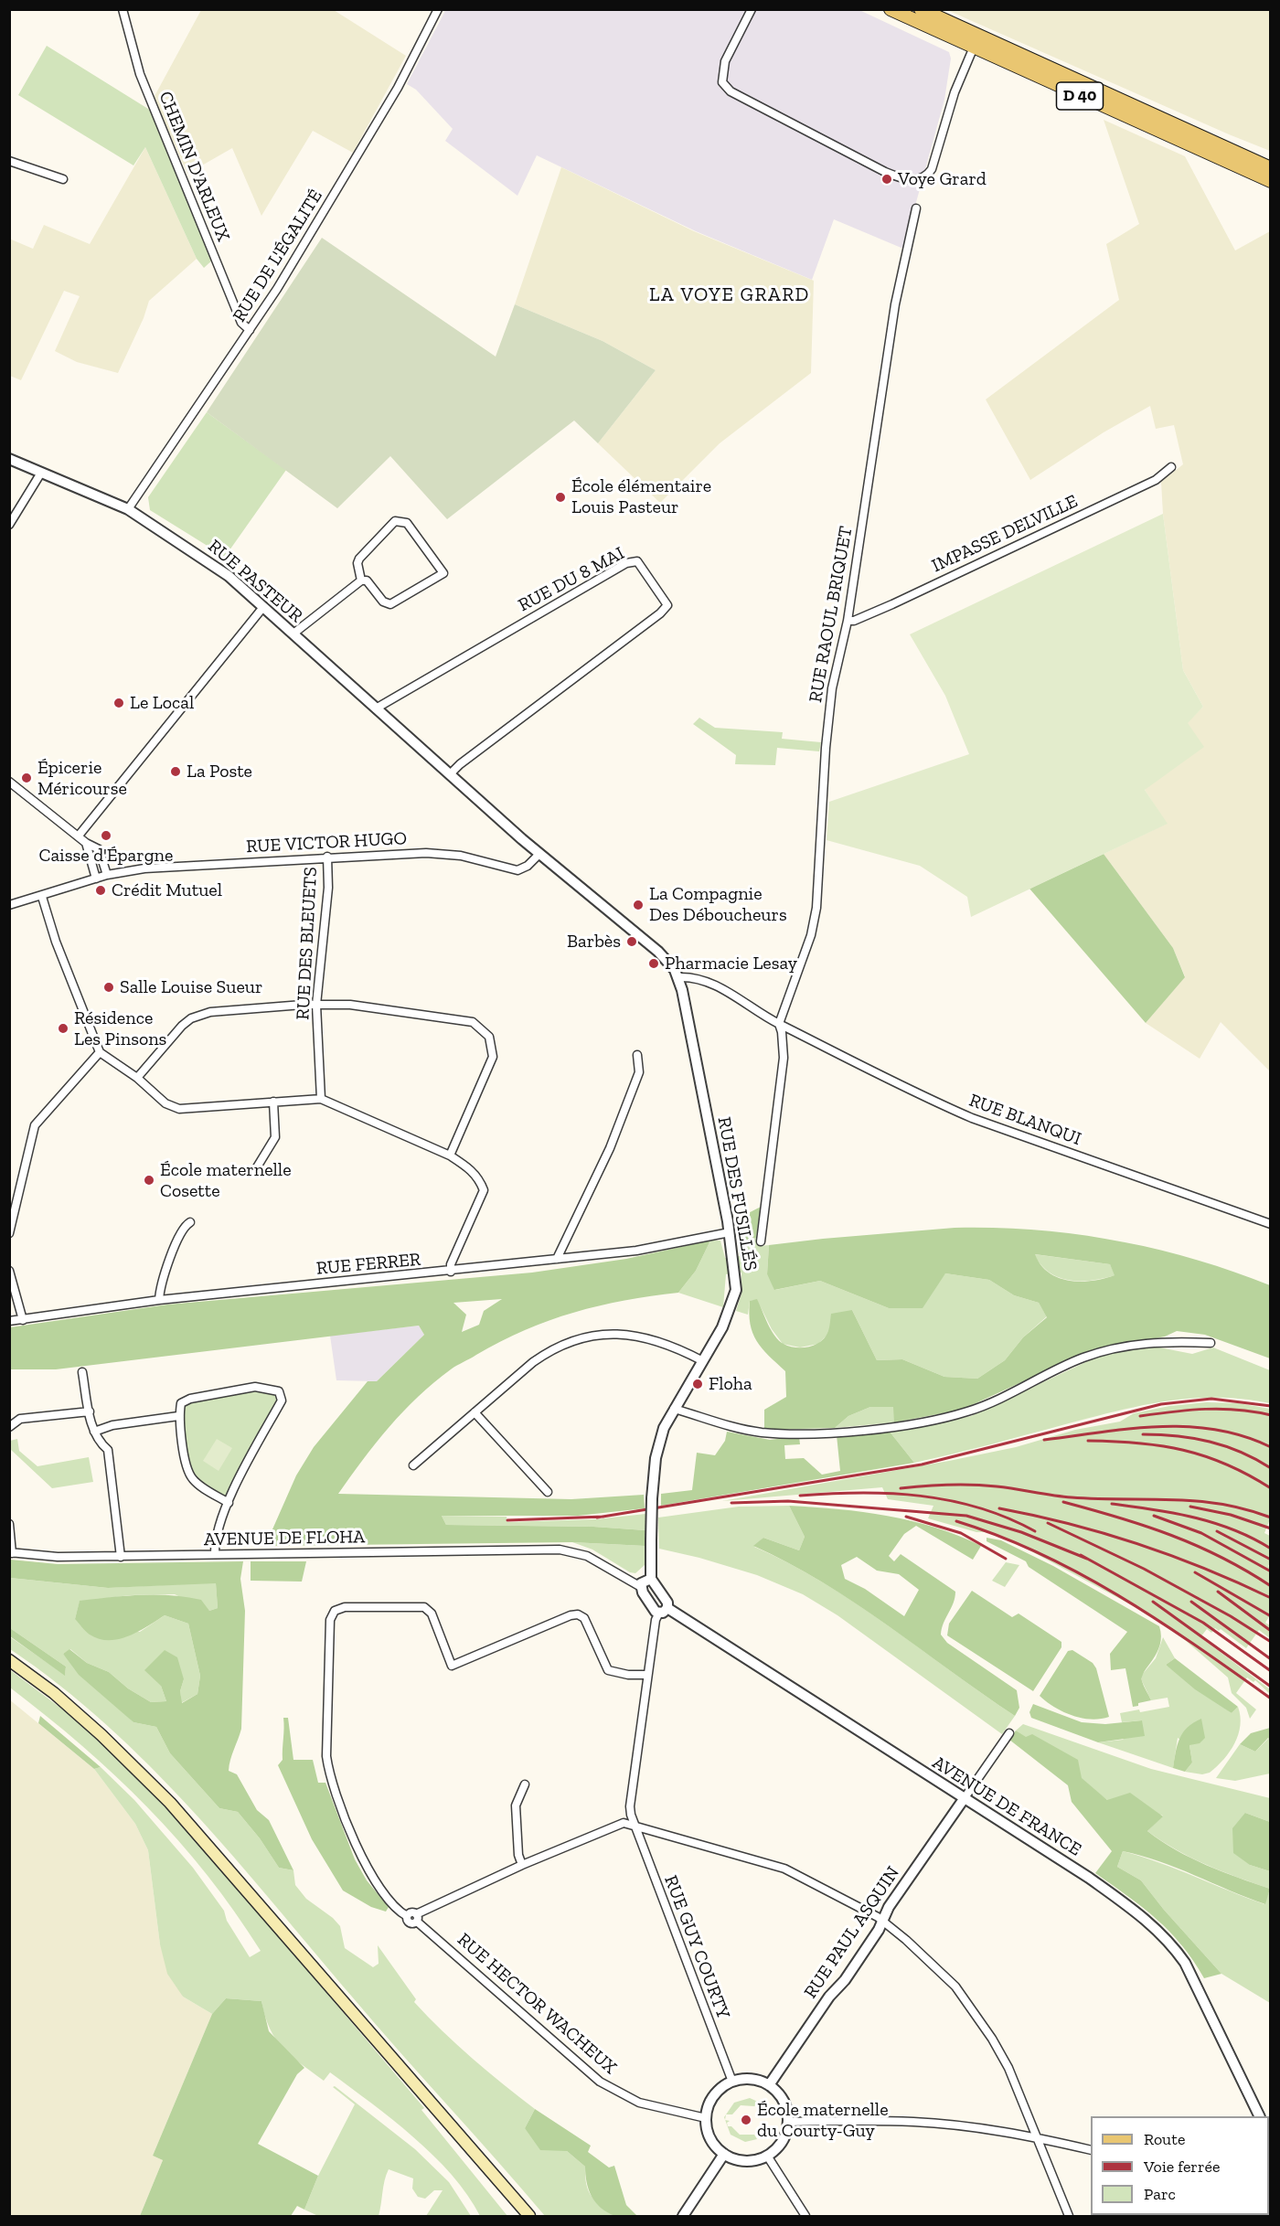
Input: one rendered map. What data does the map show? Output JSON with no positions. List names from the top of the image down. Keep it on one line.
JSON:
{"streets":{"main road":["D 40"],"street":["CHEMIN D'ARLEUX","RUE DE L'ÉGALITÉ","IMPASSE DELVILLE","RUE DU 8 MAI","RUE PASTEUR","RUE RAOUL BRIQUET","RUE VICTOR HUGO","RUE DES BLEUETS","RUE BLANQUI","RUE DES FUSILLÉS","RUE FERRER","AVENUE DE FLOHA","AVENUE DE FRANCE","RUE PAUL ASQUIN","RUE GUY COURTY","RUE HECTOR WACHEUX"]},"crossings":[["CHEMIN D'ARLEUX","RUE DE L'ÉGALITÉ"],["RUE DE L'ÉGALITÉ","RUE PASTEUR"],["IMPASSE DELVILLE","RUE RAOUL BRIQUET"],["RUE DU 8 MAI","RUE PASTEUR"],["RUE PASTEUR","RUE VICTOR HUGO"],["RUE PASTEUR","RUE BLANQUI"],["RUE PASTEUR","RUE DES FUSILLÉS"],["RUE RAOUL BRIQUET","RUE BLANQUI"],["RUE VICTOR HUGO","RUE DES BLEUETS"],["RUE BLANQUI","RUE DES FUSILLÉS"],["RUE DES FUSILLÉS","RUE FERRER"],["AVENUE DE FRANCE","RUE PAUL ASQUIN"],["AVENUE DE FRANCE","RUE GUY COURTY"],["RUE PAUL ASQUIN","RUE GUY COURTY"],["RUE PAUL ASQUIN","RUE HECTOR WACHEUX"],["RUE GUY COURTY","RUE HECTOR WACHEUX"]],"districts":["LA VOYE GRARD"],"places":["Voye Grard","École élémentaire Louis Pasteur","Le Local","La Poste","Épicerie Méricourse","Caisse d'Épargne","Crédit Mutuel","La Compagnie Des Déboucheurs","Barbès","Pharmacie Lesay","Salle Louise Sueur","Résidence Les Pinsons","École maternelle Cosette","Floha","École maternelle du Courty-Guy"],"legend":["Route","Voie ferrée","Parc"]}
